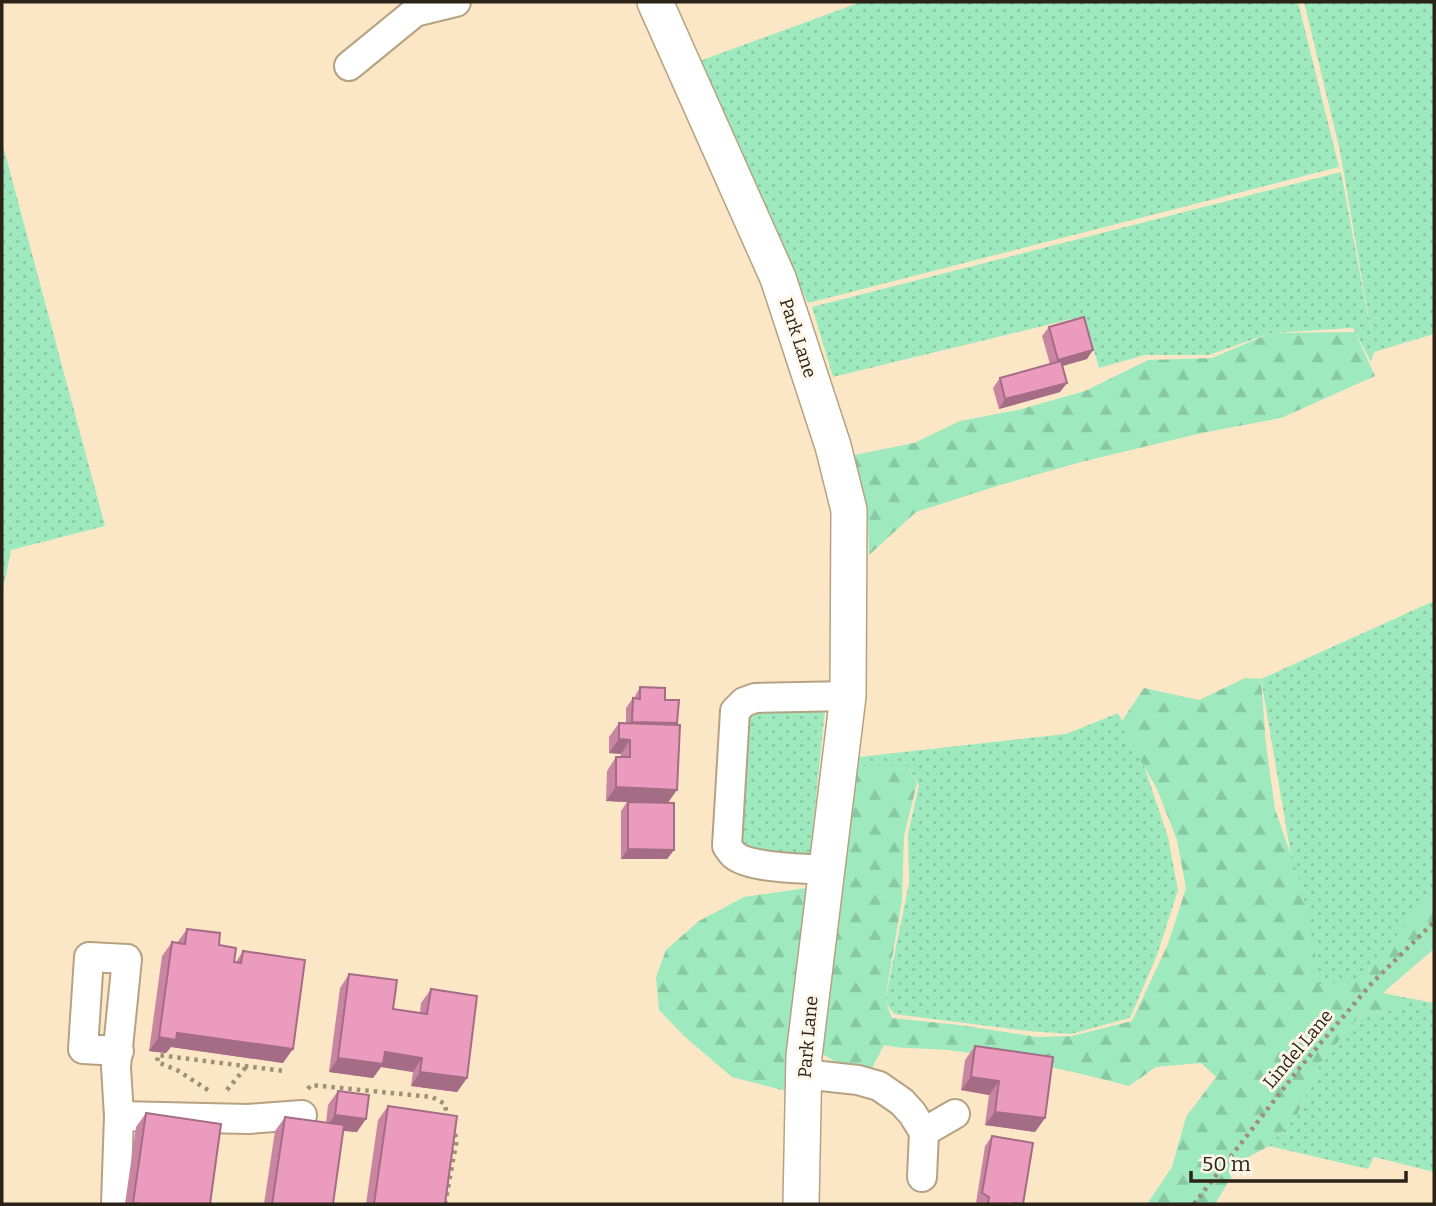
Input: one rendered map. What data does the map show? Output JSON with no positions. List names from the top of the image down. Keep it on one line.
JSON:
{"streets":{"main road":["Park Lane"],"path":["Lindel Lane"]},"scale_bar":"50 m"}
